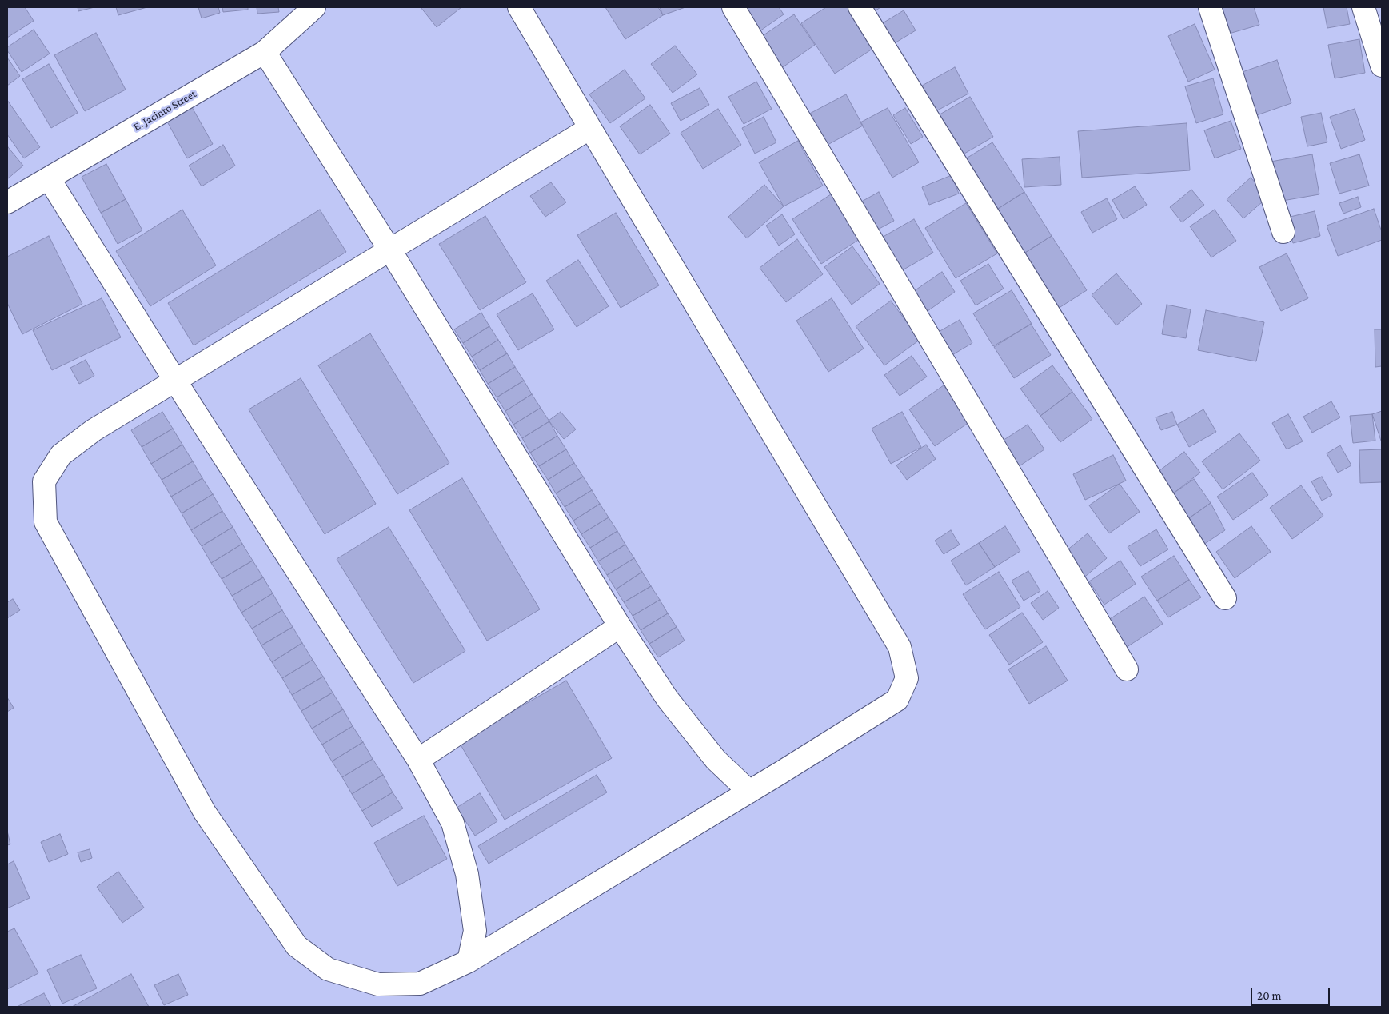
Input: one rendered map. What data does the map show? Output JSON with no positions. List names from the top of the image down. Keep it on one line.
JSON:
{"streets":{"street":["E. Jacinto Street"]},"scale_bar":"20 m"}
